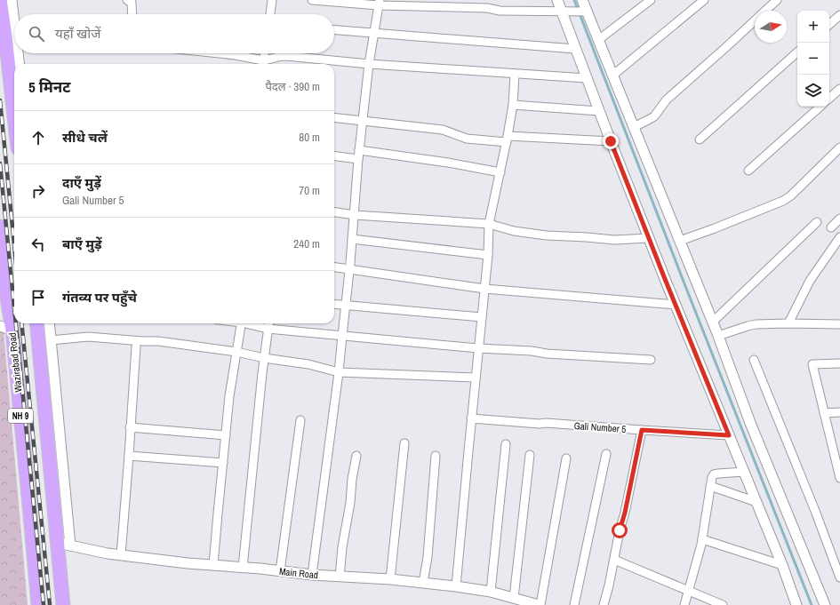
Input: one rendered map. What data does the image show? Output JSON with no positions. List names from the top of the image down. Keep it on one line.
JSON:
{"streets":{"highway":["Wazirabad Road","NH 9"],"street":["Gali Number 5","Main Road"]},"crossings":[["NH 9","Main Road"]],"north":"right","page":{"map_buttons":["+","−"],"search":"यहाँ खोजें","heading":["5 मिनट","पैदल · 390 m"],"list":[["सीधे चलें","80 m"],["दाएँ मुड़ें","Gali Number 5","70 m"],["बाएँ मुड़ें","240 m"],"गंतव्य पर पहुँचे"]}}
